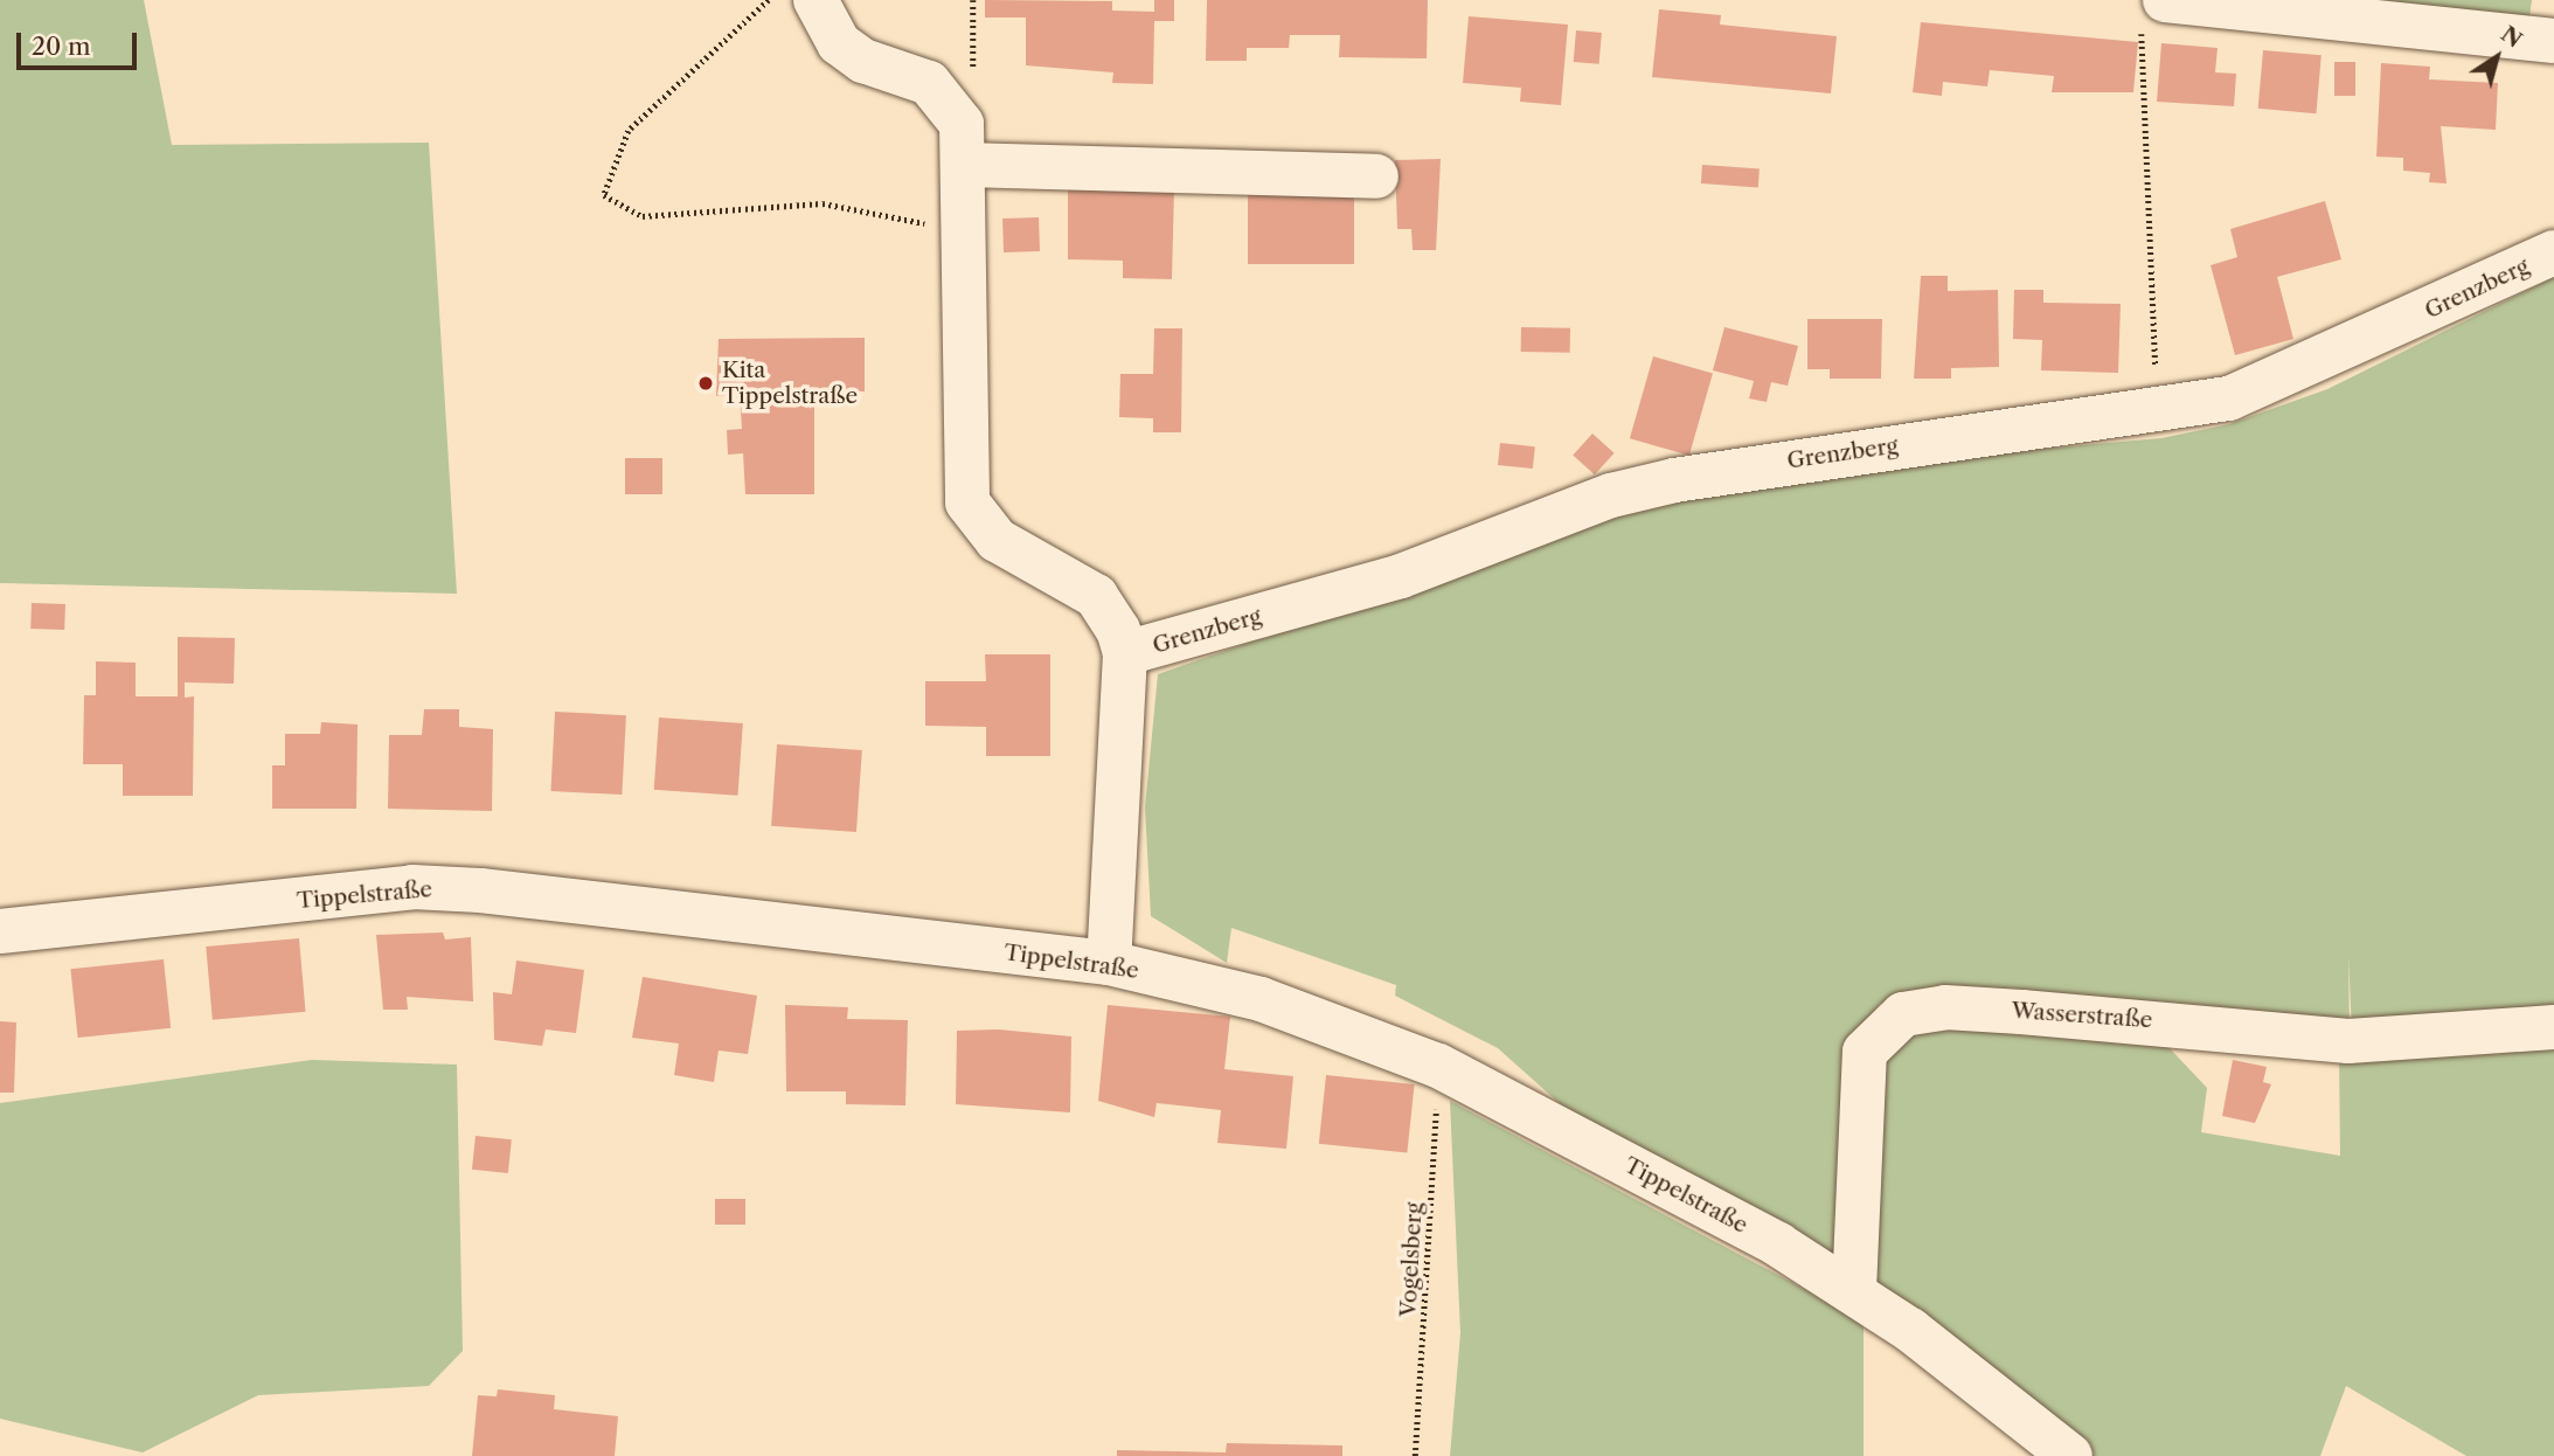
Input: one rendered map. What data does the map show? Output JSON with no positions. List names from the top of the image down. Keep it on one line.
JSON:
{"streets":{"street":["Grenzberg","Tippelstraße","Wasserstraße"],"path":["Vogelsberg"]},"crossings":[["Grenzberg","Tippelstraße"],["Tippelstraße","Wasserstraße"],["Tippelstraße","Vogelsberg"]],"places":["Kita Tippelstraße"],"scale_bar":"20 m","north":"top right"}
